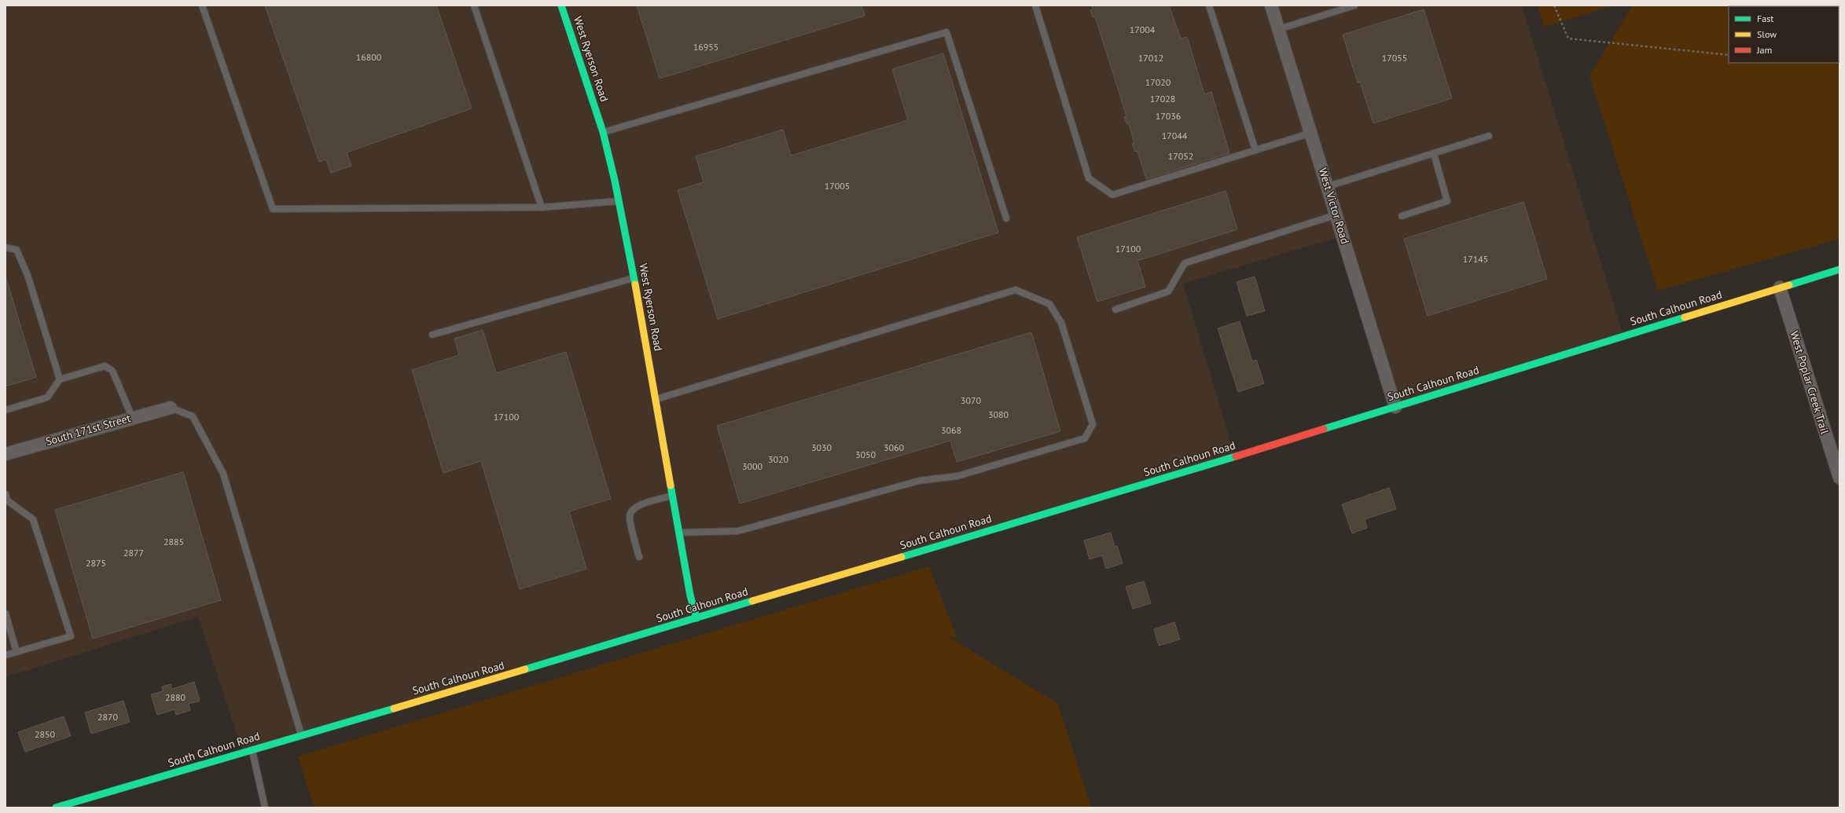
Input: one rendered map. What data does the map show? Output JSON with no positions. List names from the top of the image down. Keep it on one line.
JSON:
{"streets":{"street":["West Ryerson Road","West Victor Road","South Calhoun Road","West Poplar Creek Trail","South 171st Street"]},"crossings":[["West Ryerson Road","South Calhoun Road"],["West Victor Road","South Calhoun Road"],["South Calhoun Road","West Poplar Creek Trail"]],"house_numbers":["17004","16955","16800","17012","17055","17020","17028","17036","17044","17052","17005","17100","17145","3070","3080","17100","3068","3030","3060","3050","3020","3000","2885","2877","2875","2880","2870","2850"],"legend":["Fast","Slow","Jam"]}
